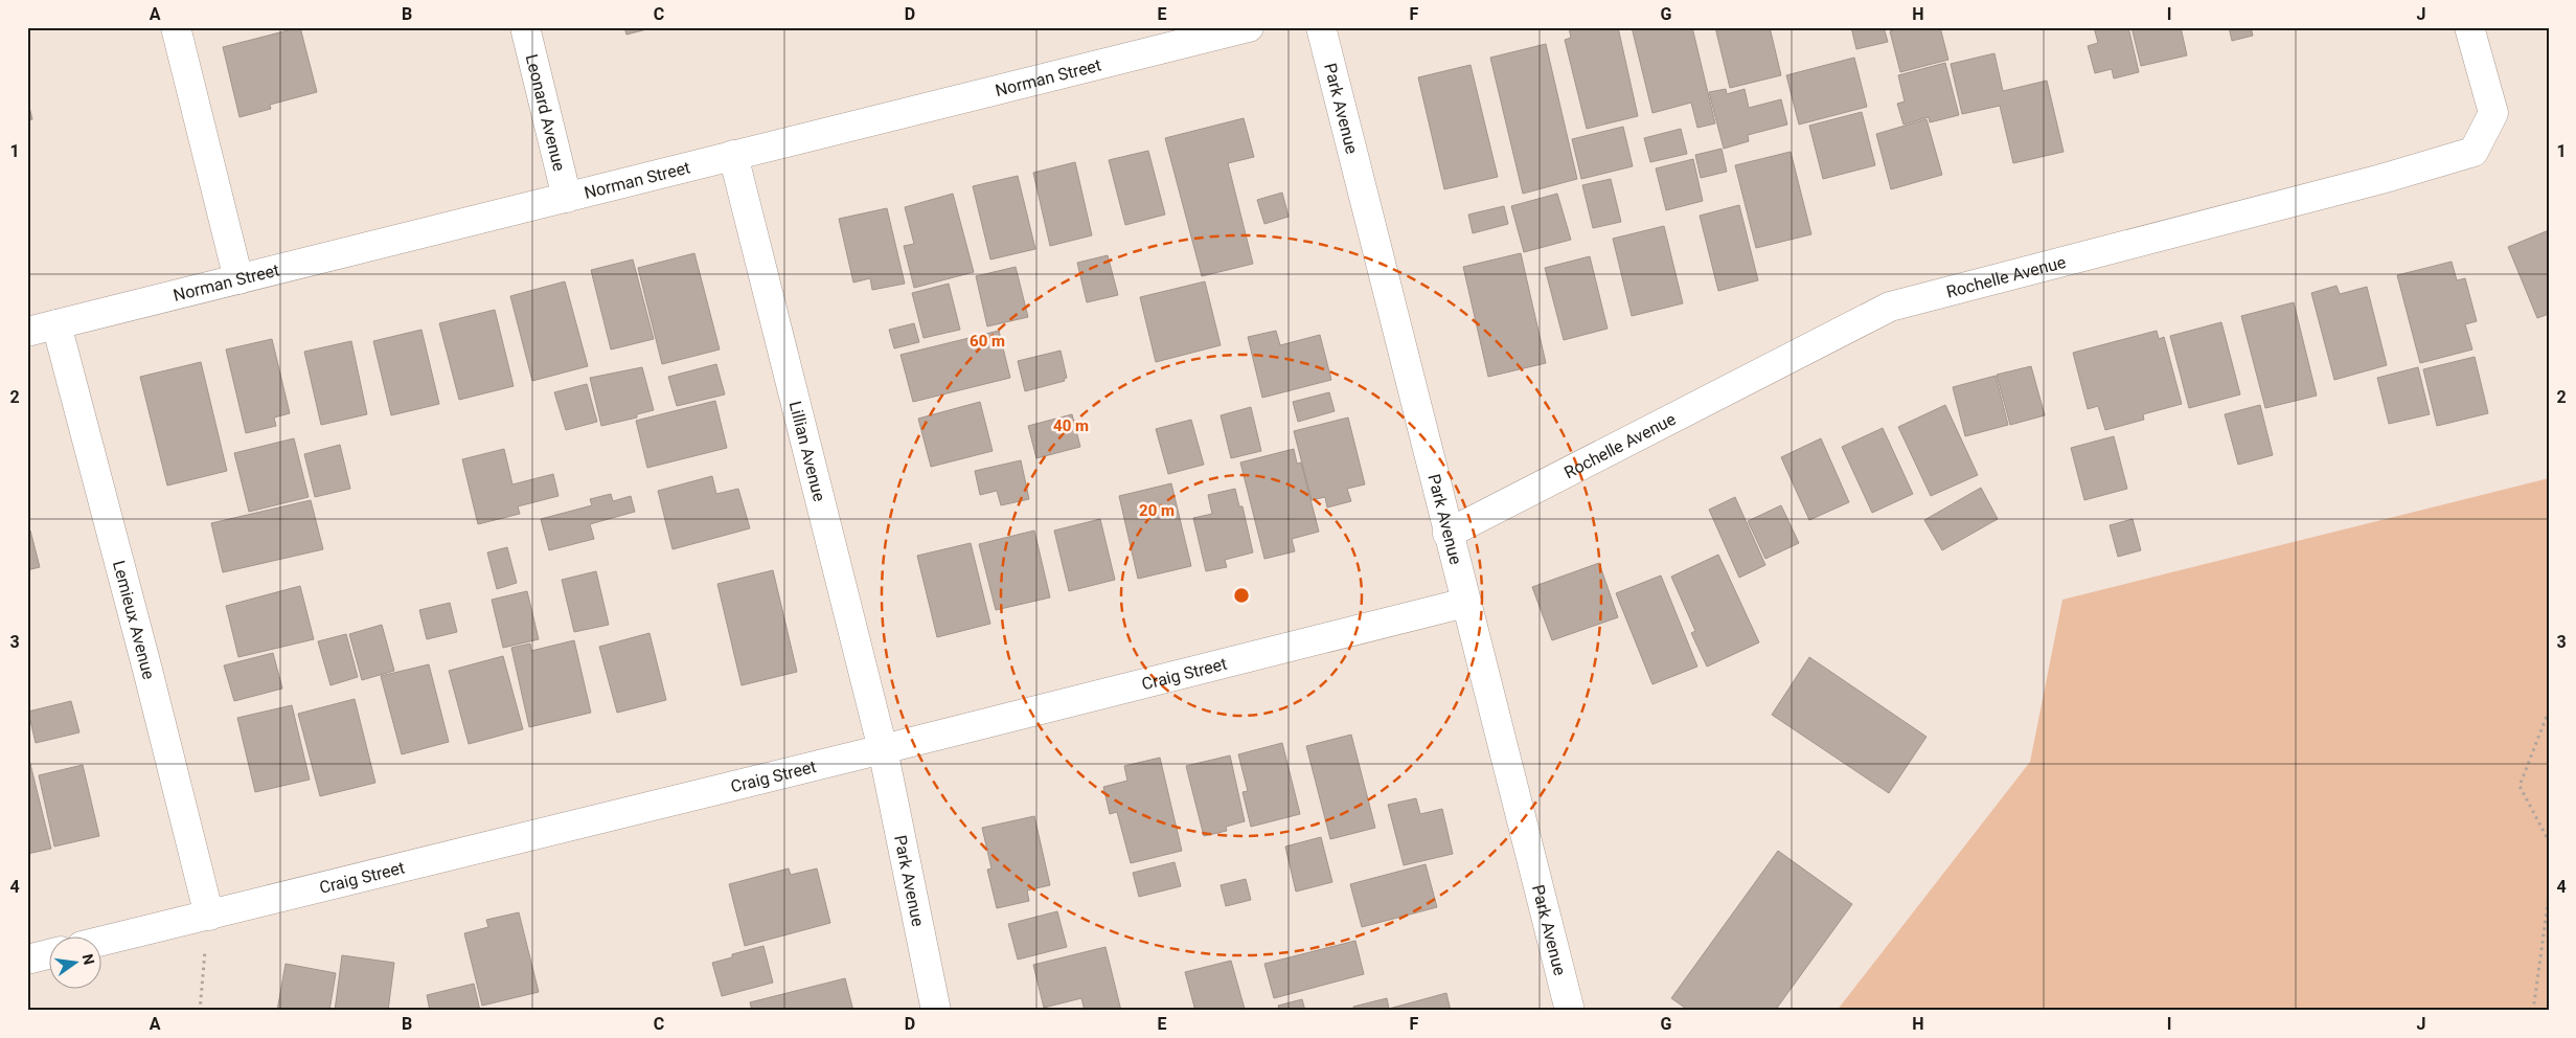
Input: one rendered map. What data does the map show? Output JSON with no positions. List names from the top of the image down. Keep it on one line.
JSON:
{"streets":{"street":["Norman Street","Park Avenue","Leonard Avenue","Rochelle Avenue","Lillian Avenue","Lemieux Avenue","Craig Street"]},"crossings":[["Norman Street","Leonard Avenue"],["Norman Street","Lillian Avenue"],["Norman Street","Lemieux Avenue"],["Park Avenue","Rochelle Avenue"],["Park Avenue","Lillian Avenue"],["Park Avenue","Craig Street"],["Lillian Avenue","Craig Street"],["Lemieux Avenue","Craig Street"]],"north":"right","grid":{"columns":["A","B","C","D","E","F","G","H","I","J"],"rows":["1","2","3","4"]},"rings":["60 m","40 m","20 m"]}
